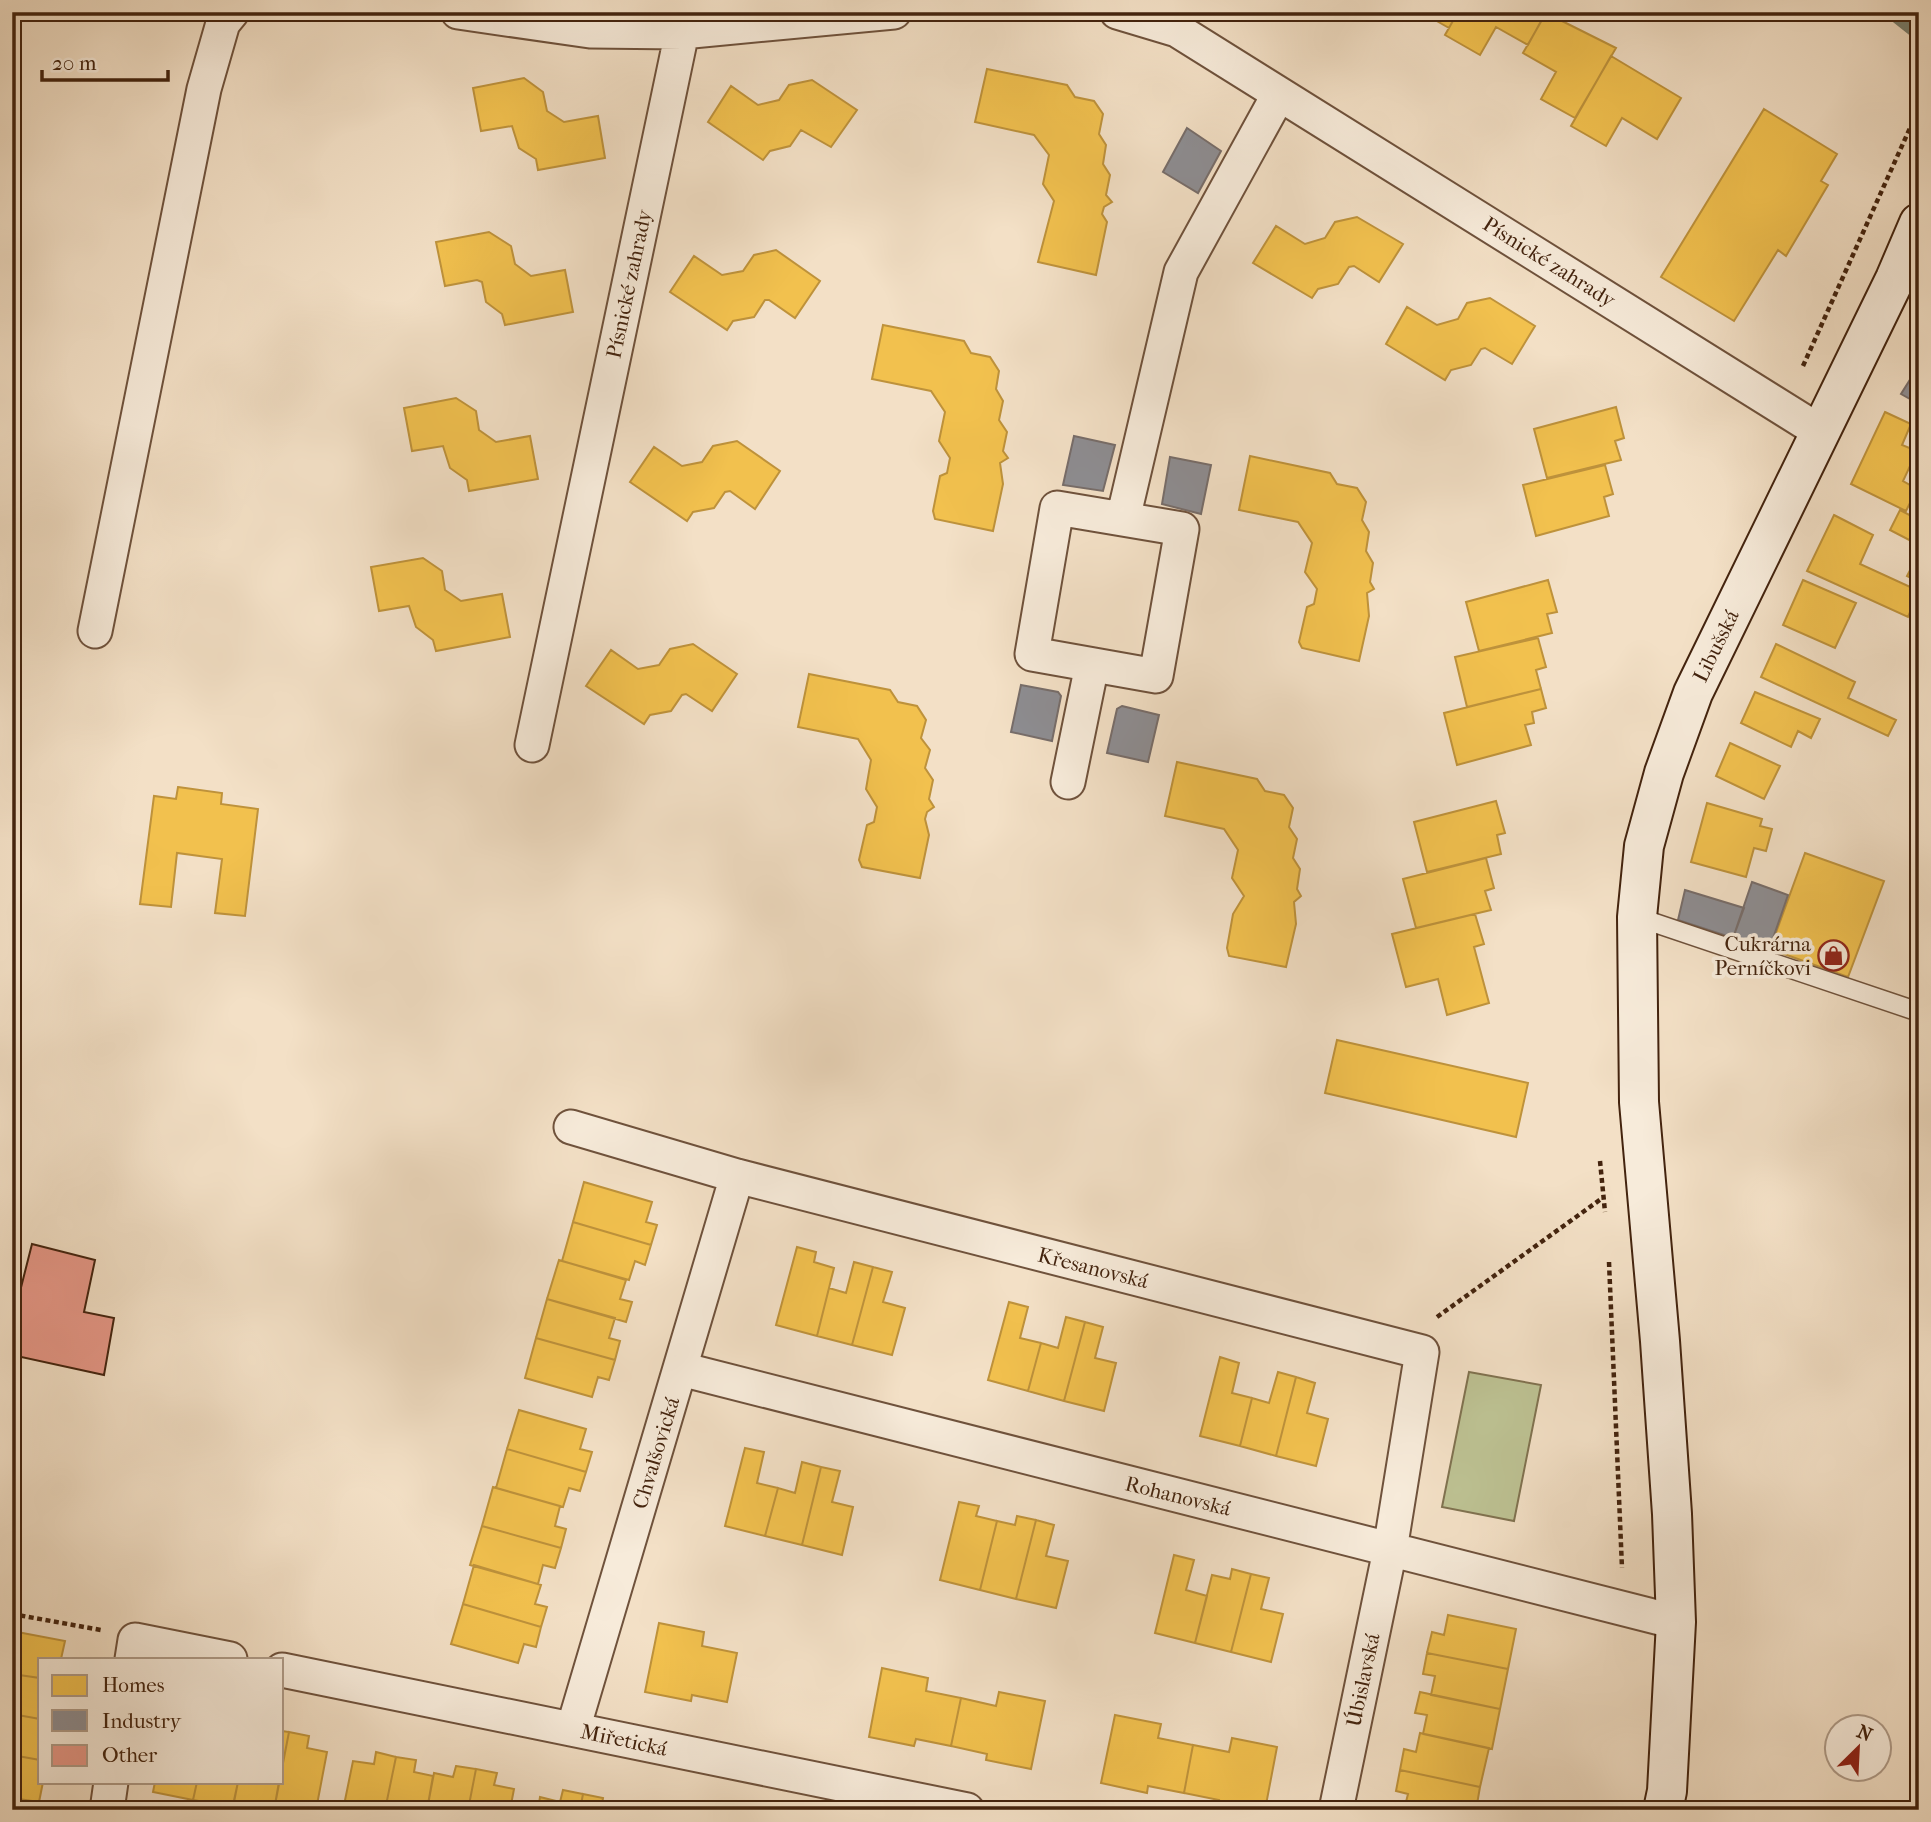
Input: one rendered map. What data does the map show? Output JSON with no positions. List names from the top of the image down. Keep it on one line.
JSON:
{"streets":{"street":["Písnické zahrady","Libušská","Křesanovská","Chvalšovická","Rohanovská","Úbislavská","Miřetická"]},"crossings":[["Písnické zahrady","Libušská"],["Libušská","Rohanovská"],["Křesanovská","Chvalšovická"],["Křesanovská","Rohanovská"],["Křesanovská","Úbislavská"],["Chvalšovická","Rohanovská"],["Chvalšovická","Miřetická"],["Rohanovská","Úbislavská"]],"places":{"shop":["Cukrárna Perníčkovi"]},"legend":["Homes","Industry","Other"],"scale_bar":"20 m","north":"top right"}
